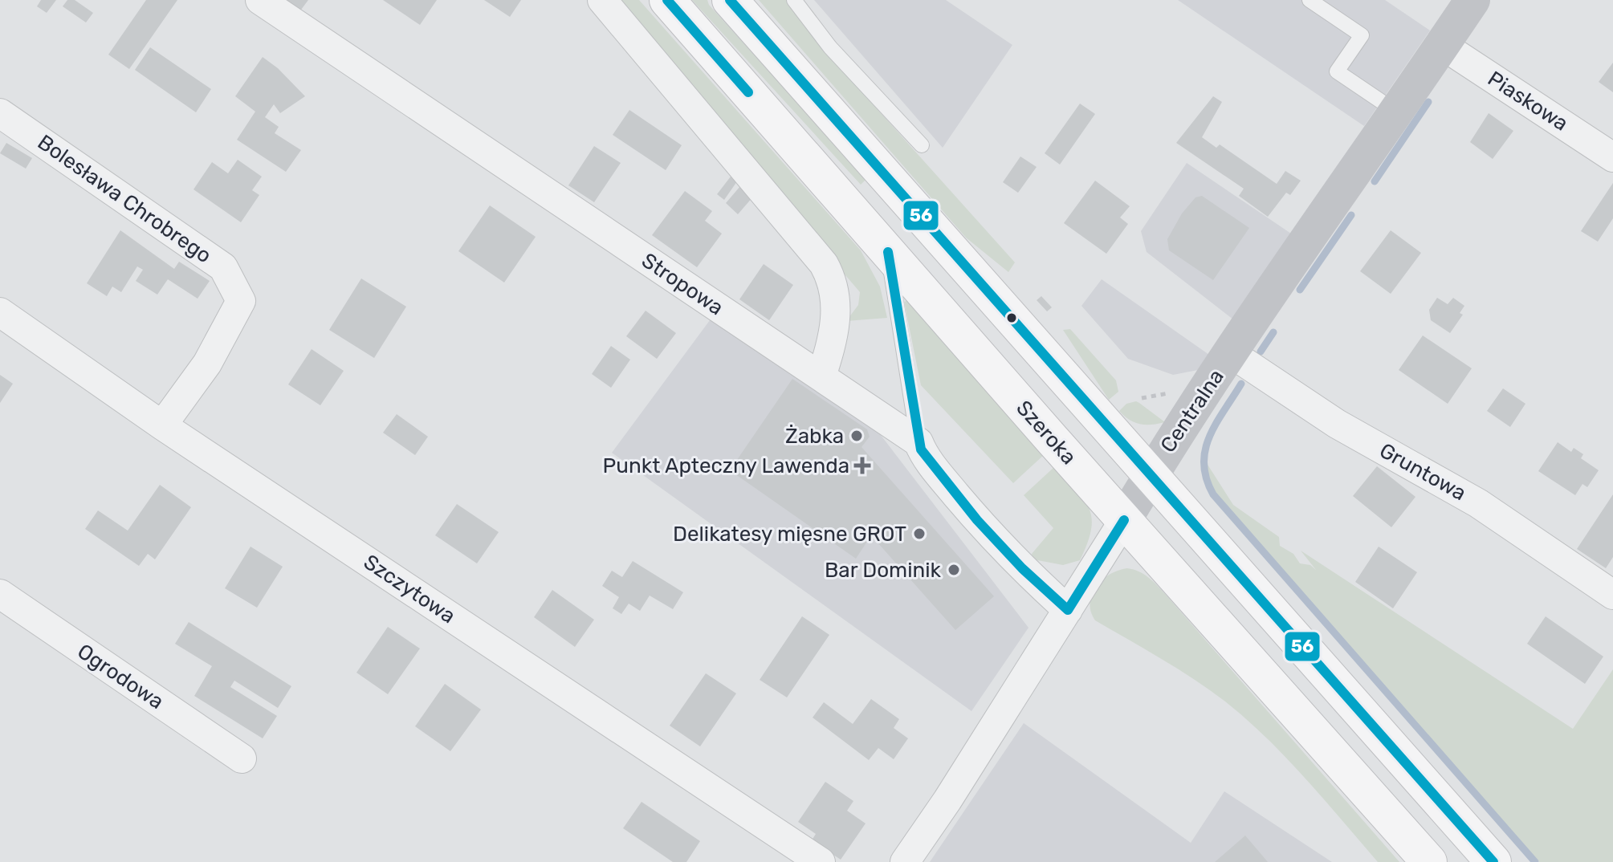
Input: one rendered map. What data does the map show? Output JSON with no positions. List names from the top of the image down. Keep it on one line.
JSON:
{"streets":{"main road":["Szeroka"],"street":["Piaskowa","Bolesława Chrobrego","Stropowa","Centralna","Gruntowa","Szczytowa","Ogrodowa"]},"crossings":[["Piaskowa","Centralna"],["Bolesława Chrobrego","Szczytowa"],["Stropowa","Centralna"],["Centralna","Szeroka"],["Centralna","Gruntowa"]],"places":{"other":["Żabka","Delikatesy mięsne GROT","Bar Dominik"],"health":["Punkt Apteczny Lawenda"]},"lines":["transit line 56"]}
